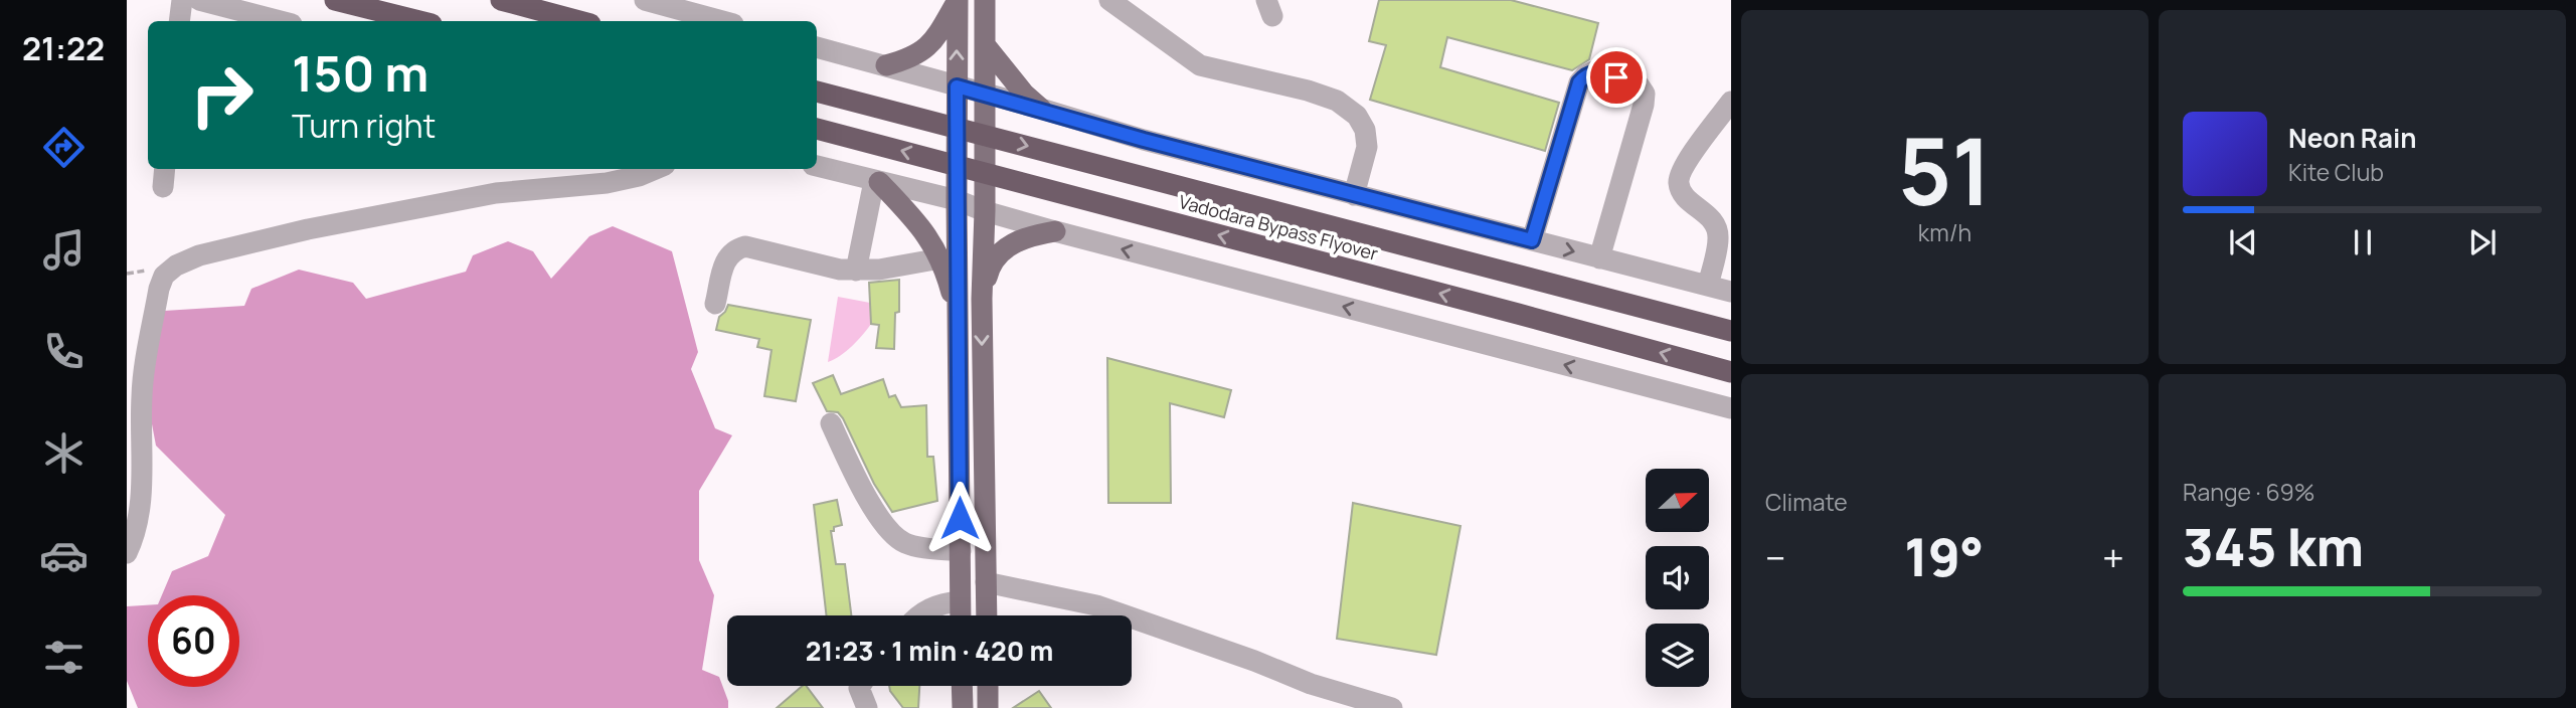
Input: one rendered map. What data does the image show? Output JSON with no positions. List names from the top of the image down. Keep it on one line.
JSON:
{"streets":{"highway":["Vadodara Bypass Flyover"]},"north":"right","page":{"tabs":"21:22","tile":[["51","km/h"],"Climate",["Range · 69%","345 km"]],"turn":["150 m","Turn right"],"song":["Neon Rain","Kite Club"],"heat":["−","19°","+"],"limit":"60","trip":"21:23 · 1 min · 420 m"}}
